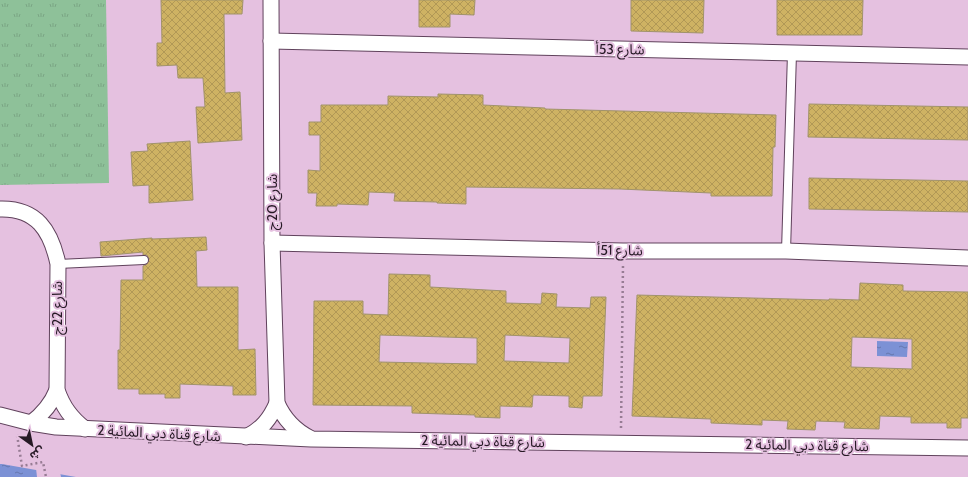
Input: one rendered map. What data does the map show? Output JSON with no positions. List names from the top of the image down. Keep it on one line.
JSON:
{"streets":{"street":["شارع 53أ","شارع 20ج","شارع 51أ","شارع 22ج","شارع قناة دبي المائية 2"]},"crossings":[["شارع 53أ","شارع 20ج"],["شارع 20ج","شارع 51أ"],["شارع 20ج","شارع قناة دبي المائية 2"],["شارع 22ج","شارع قناة دبي المائية 2"]],"north":"bottom right"}
